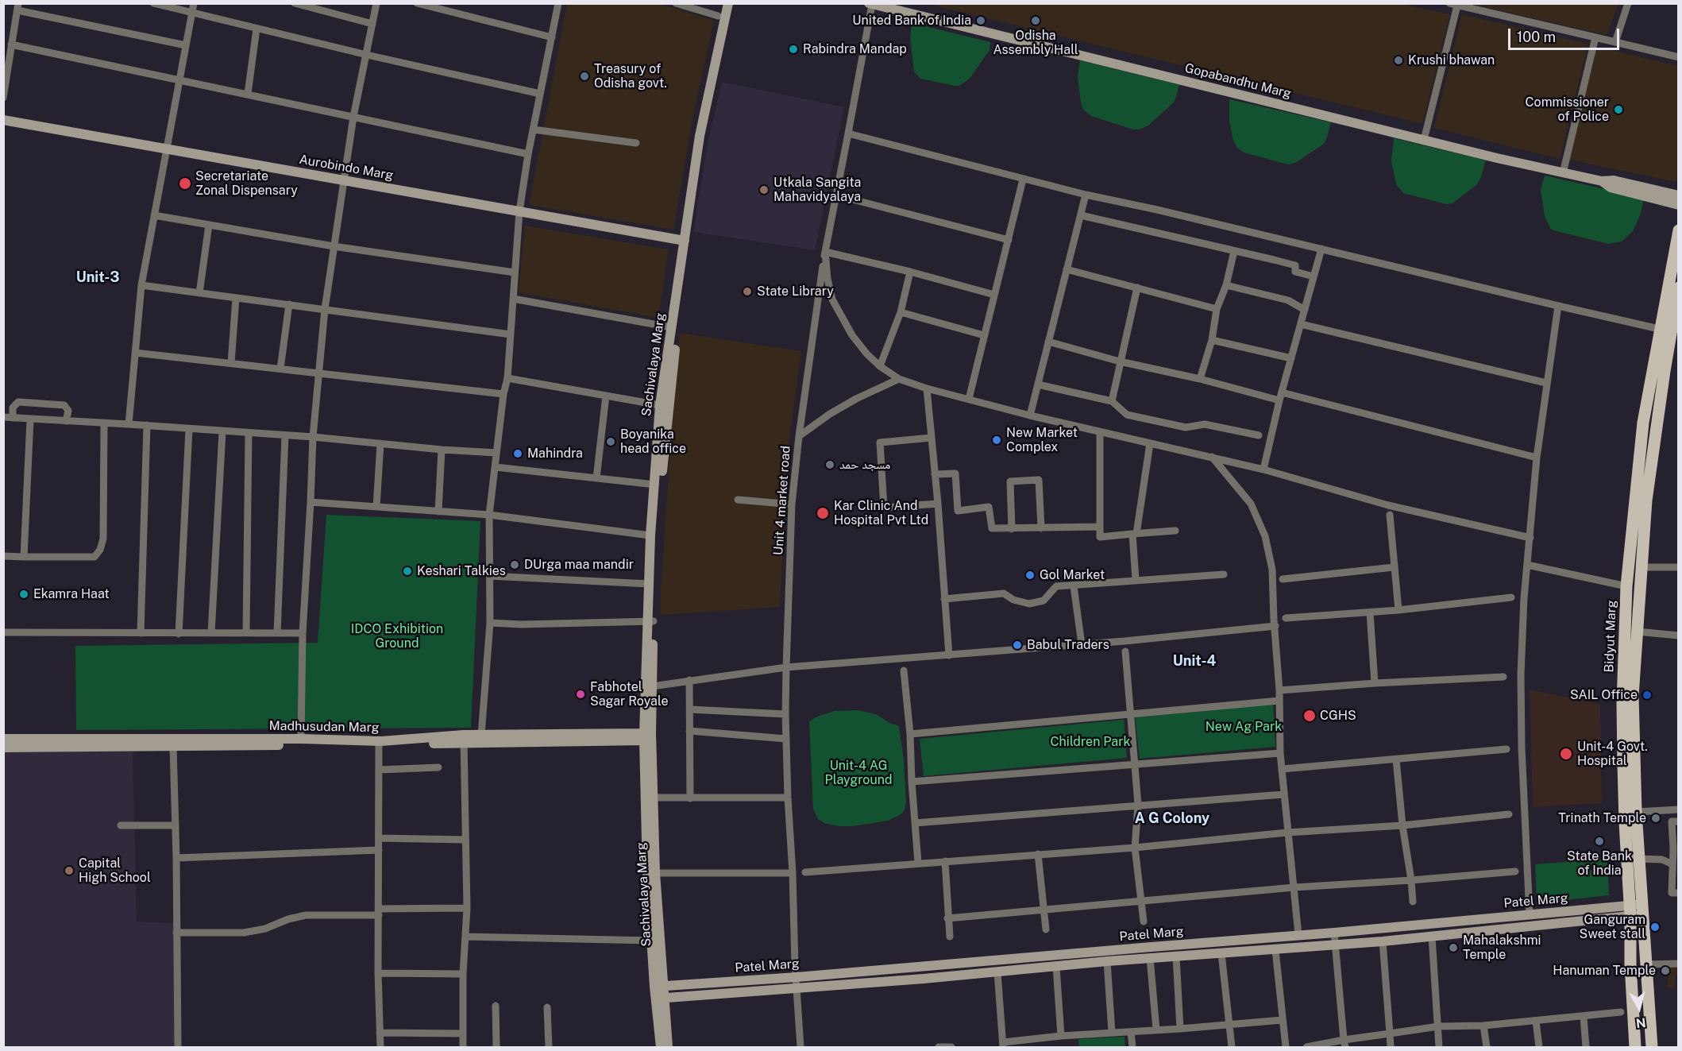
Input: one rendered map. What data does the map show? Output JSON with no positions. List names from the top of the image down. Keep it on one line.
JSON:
{"streets":{"main road":["Bidyut Marg"],"street":["Gopabandhu Marg","Aurobindo Marg","Sachivalaya Marg","Unit 4 market road","Madhusudan Marg","Patel Marg"]},"crossings":[["Gopabandhu Marg","Unit 4 market road"],["Aurobindo Marg","Sachivalaya Marg"],["Sachivalaya Marg","Madhusudan Marg"],["Sachivalaya Marg","Patel Marg"],["Unit 4 market road","Patel Marg"],["Bidyut Marg","Patel Marg"]],"districts":["Unit-3","Unit-4","A G Colony"],"parks":["IDCO Exhibition Ground","New Ag Park","Children Park","Unit-4 AG Playground"],"places":["United Bank of India","Odisha Assembly Hall","Rabindra Mandap","Krushi bhawan","Treasury of Odisha govt.","Commissioner of Police","Secretariate Zonal Dispensary","Utkala Sangita Mahavidyalaya","State Library","New Market Complex","Boyanika head office","Mahindra","مسجد حمد","Kar Clinic And Hospital Pvt Ltd","DUrga maa mandir","Keshari Talkies","Gol Market","Ekamra Haat","Babul Traders","Fabhotel Sagar Royale","SAIL Office","CGHS","Unit-4 Govt. Hospital","Trinath Temple","State Bank of India","Capital High School","Ganguram Sweet stall","Mahalakshmi Temple","Hanuman Temple"],"scale_bar":"100 m","north":"bottom"}
